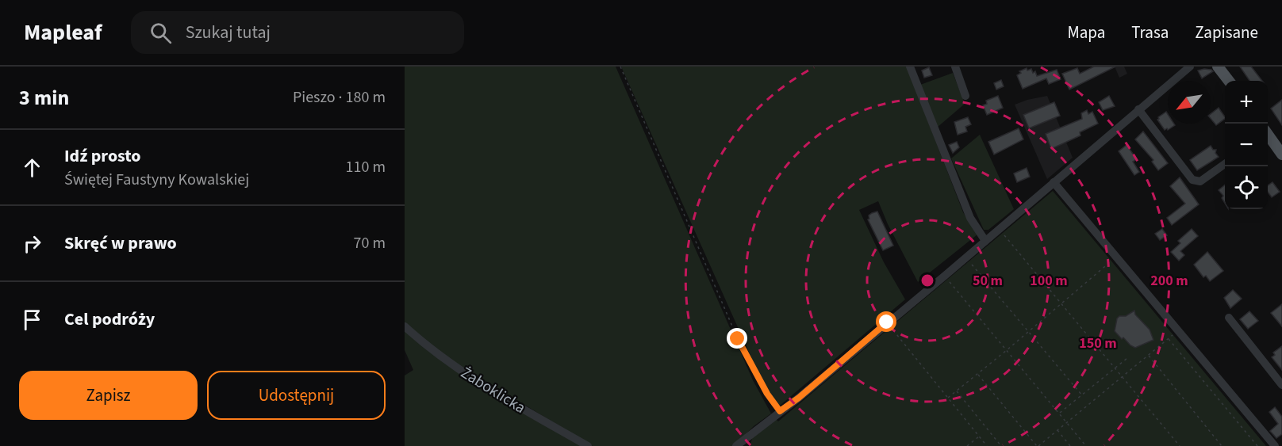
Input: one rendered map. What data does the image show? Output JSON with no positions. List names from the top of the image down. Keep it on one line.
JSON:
{"streets":{"street":["Żaboklicka"]},"north":"bottom left","page":{"header":"Mapleaf","search":"Szukaj tutaj","nav":["Mapa","Trasa","Zapisane"],"heading":["3 min","Pieszo · 180 m"],"map_buttons":["+","−"],"list":[["Idź prosto","Świętej Faustyny Kowalskiej","110 m"],["Skręć w prawo","70 m"],"Cel podróży"],"buttons":["Zapisz","Udostępnij"]},"rings":["50 m","100 m","200 m","150 m"]}
